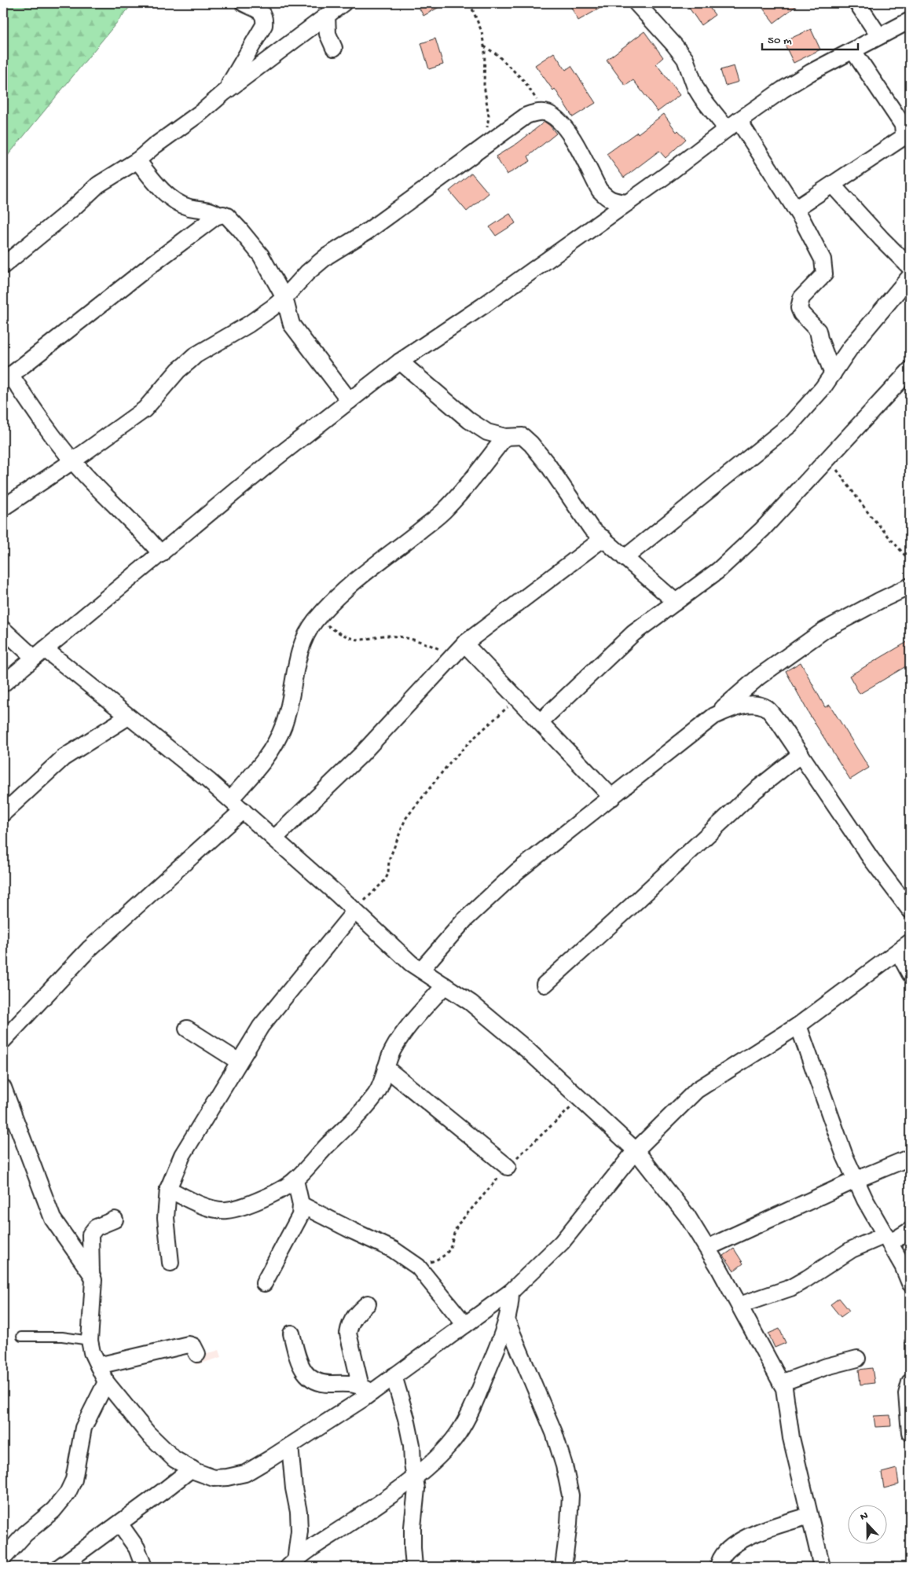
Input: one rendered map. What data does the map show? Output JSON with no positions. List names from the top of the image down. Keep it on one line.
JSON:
{"scale_bar":"50 m","north":"top"}
